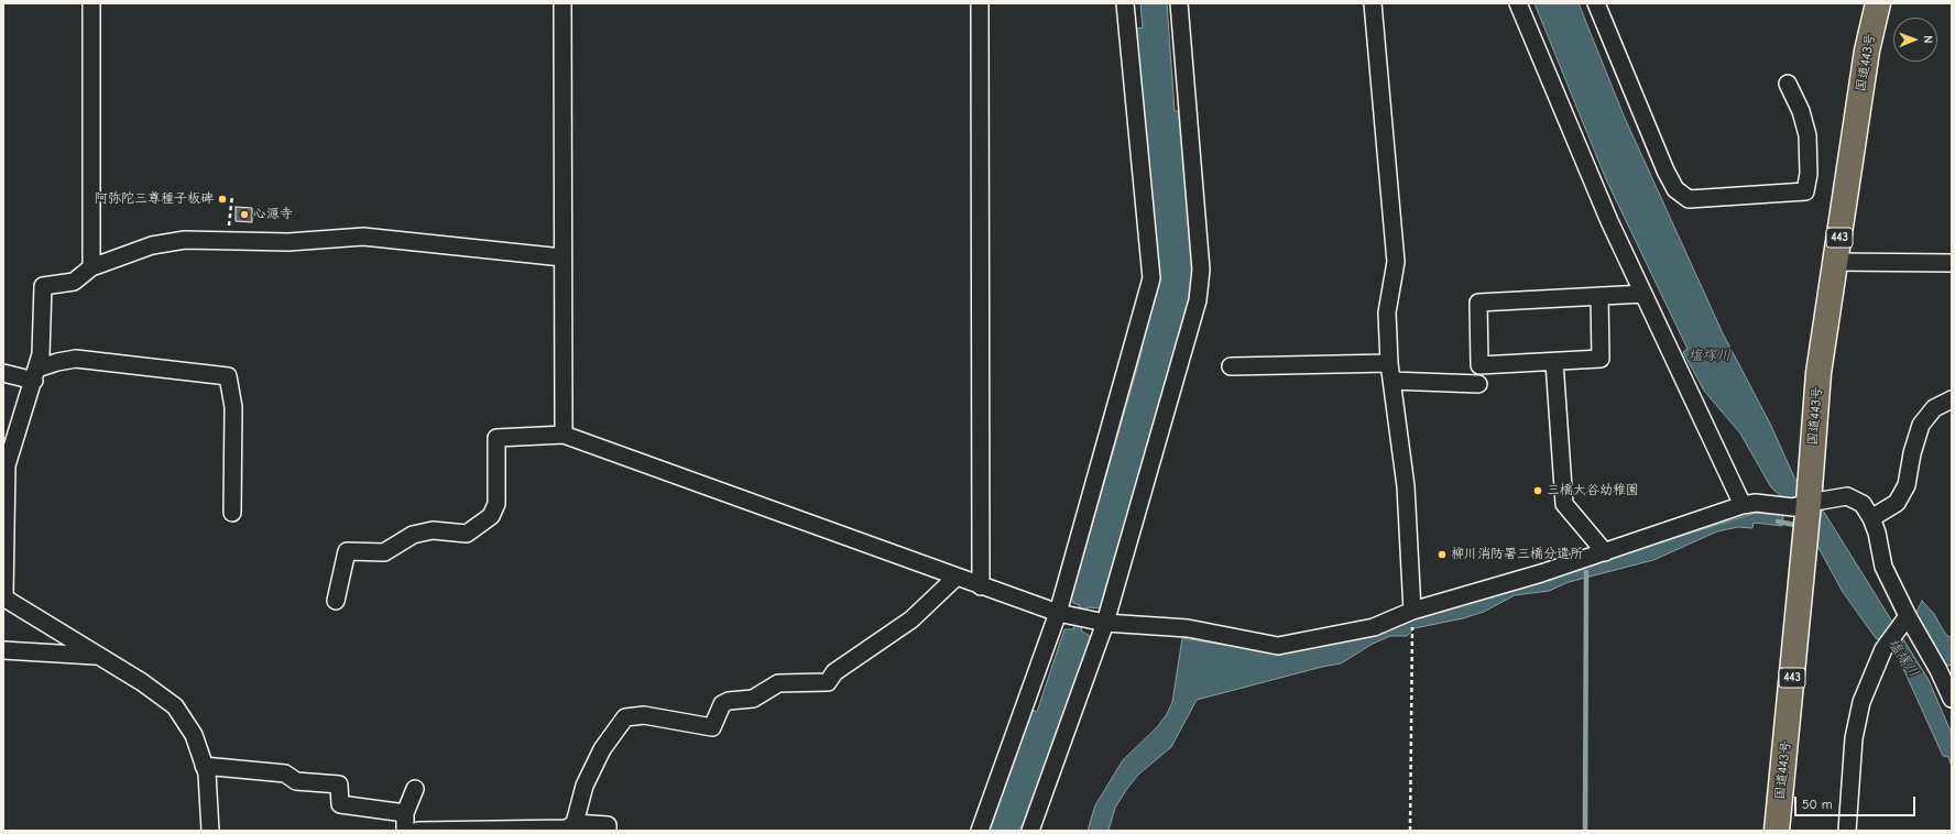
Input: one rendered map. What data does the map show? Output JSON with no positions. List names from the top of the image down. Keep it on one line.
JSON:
{"streets":{"highway":["国道443号","443"]},"water":["塩塚川"],"places":["阿弥陀三尊種子板碑","心源寺","三橋大谷幼稚園","柳川消防署三橋分遣所"],"scale_bar":"50 m","north":"right"}
